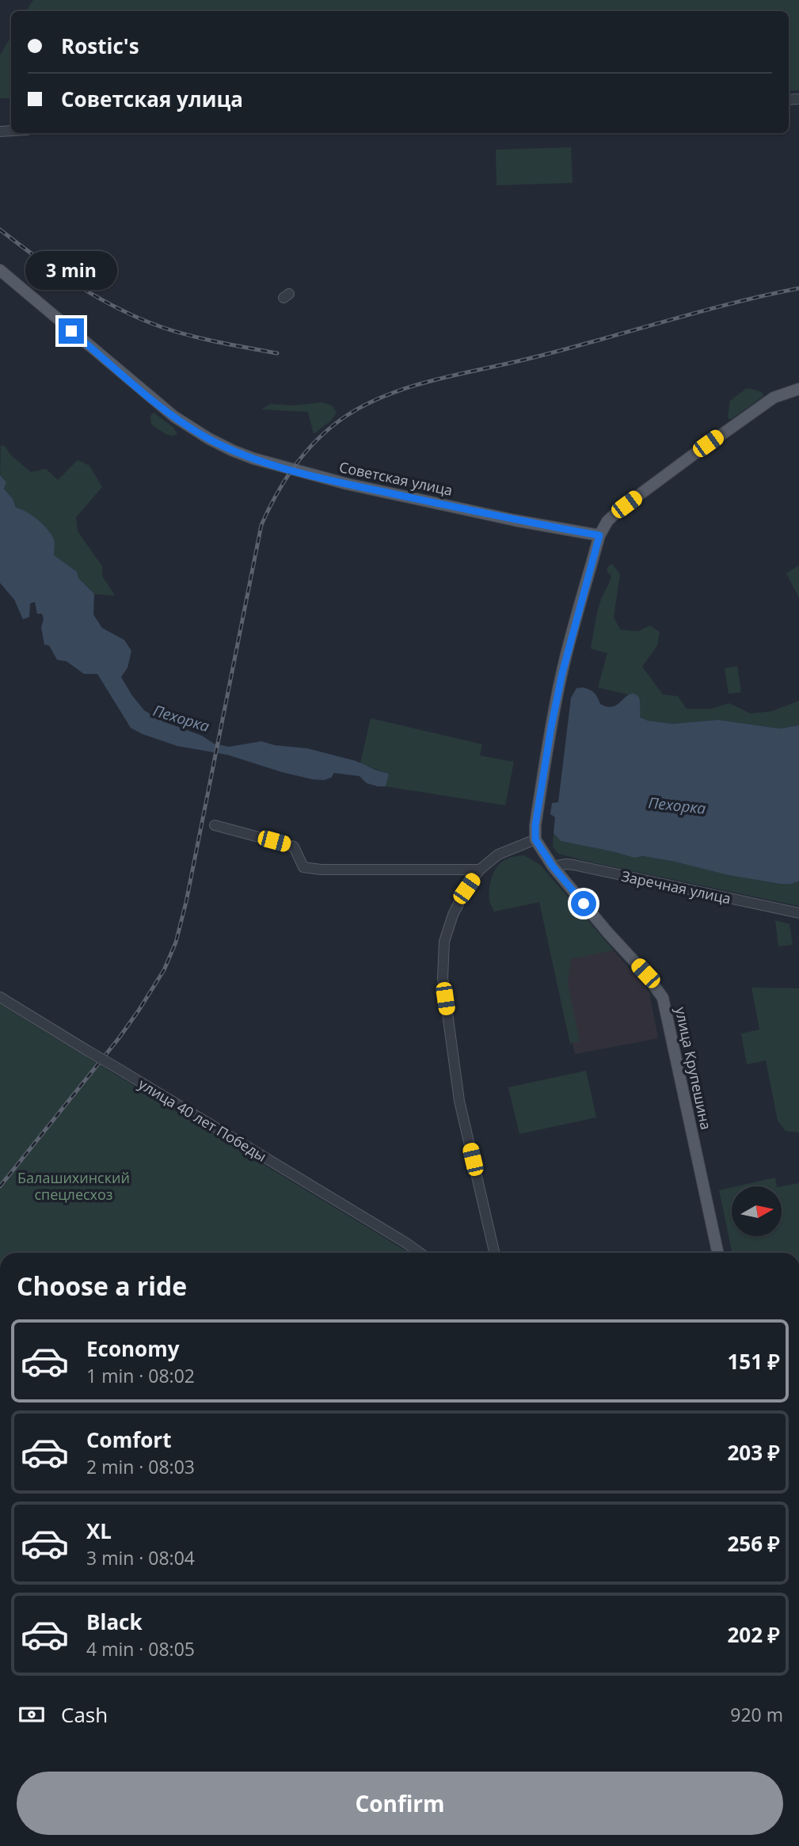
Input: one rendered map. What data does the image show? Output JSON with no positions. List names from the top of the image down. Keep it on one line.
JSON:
{"streets":{"main road":["Советская улица","улица Крупешина"],"street":["Заречная улица","улица 40 лет Победы"]},"crossings":[["Заречная улица","улица Крупешина"]],"water":["Пехорка"],"parks":["Балашихинский спецлесхоз"],"north":"right","page":{"banner":["Rostic's","Советская улица"],"bubble":"3 min","heading":"Choose a ride","list":[{"name":"Economy","note":"1 min · 08:02","value":"151 ₽"},{"name":"Comfort","note":"2 min · 08:03","value":"203 ₽"},{"name":"XL","note":"3 min · 08:04","value":"256 ₽"},{"name":"Black","note":"4 min · 08:05","value":"202 ₽"}],"pay":["Cash","920 m"],"buttons":"Confirm"}}
